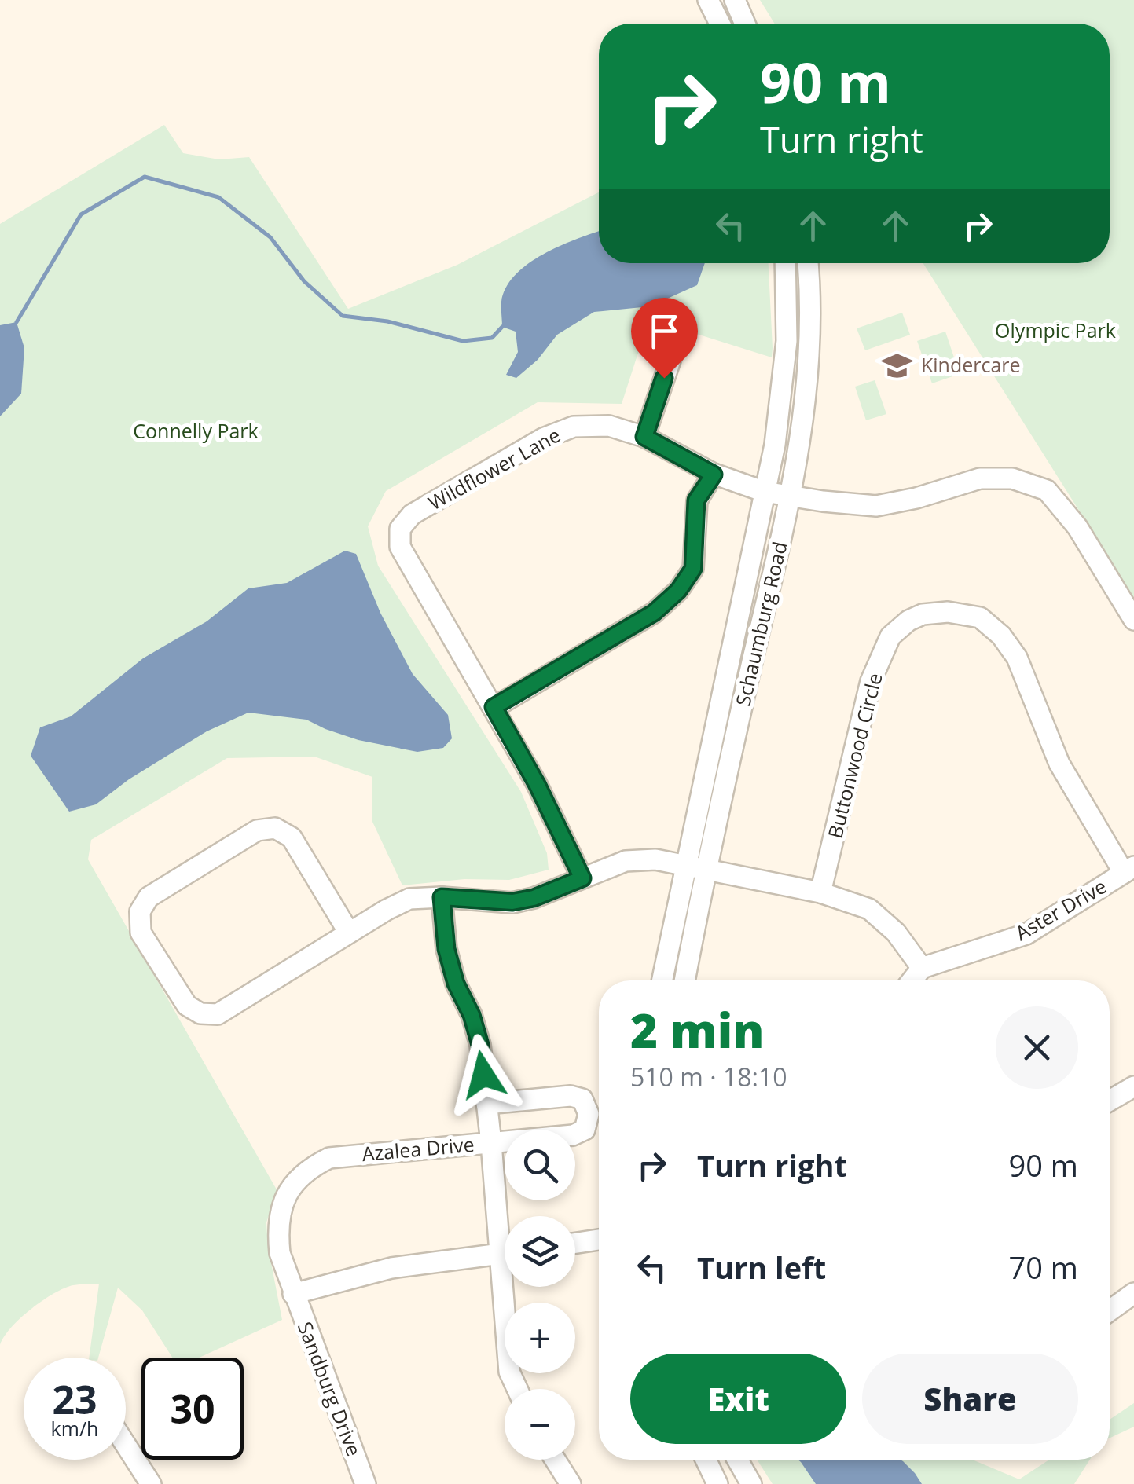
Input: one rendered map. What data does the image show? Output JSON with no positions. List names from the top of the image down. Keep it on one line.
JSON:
{"streets":{"street":["Wildflower Lane","Schaumburg Road","Buttonwood Circle","Aster Drive","Azalea Drive","Sandburg Drive"]},"crossings":[["Wildflower Lane","Schaumburg Road"],["Buttonwood Circle","Aster Drive"],["Azalea Drive","Sandburg Drive"]],"parks":["Olympic Park","Connelly Park"],"places":{"school or university":["Kindercare"]},"page":{"turn":["90 m","Turn right"],"heading":["2 min","510 m · 18:10"],"list":[{"name":"Turn right","value":"90 m"},{"name":"Turn left","value":"70 m"}],"map_buttons":["+","−"],"buttons":["Exit","Share"],"speed":"23 km/h","limit":"30"}}
